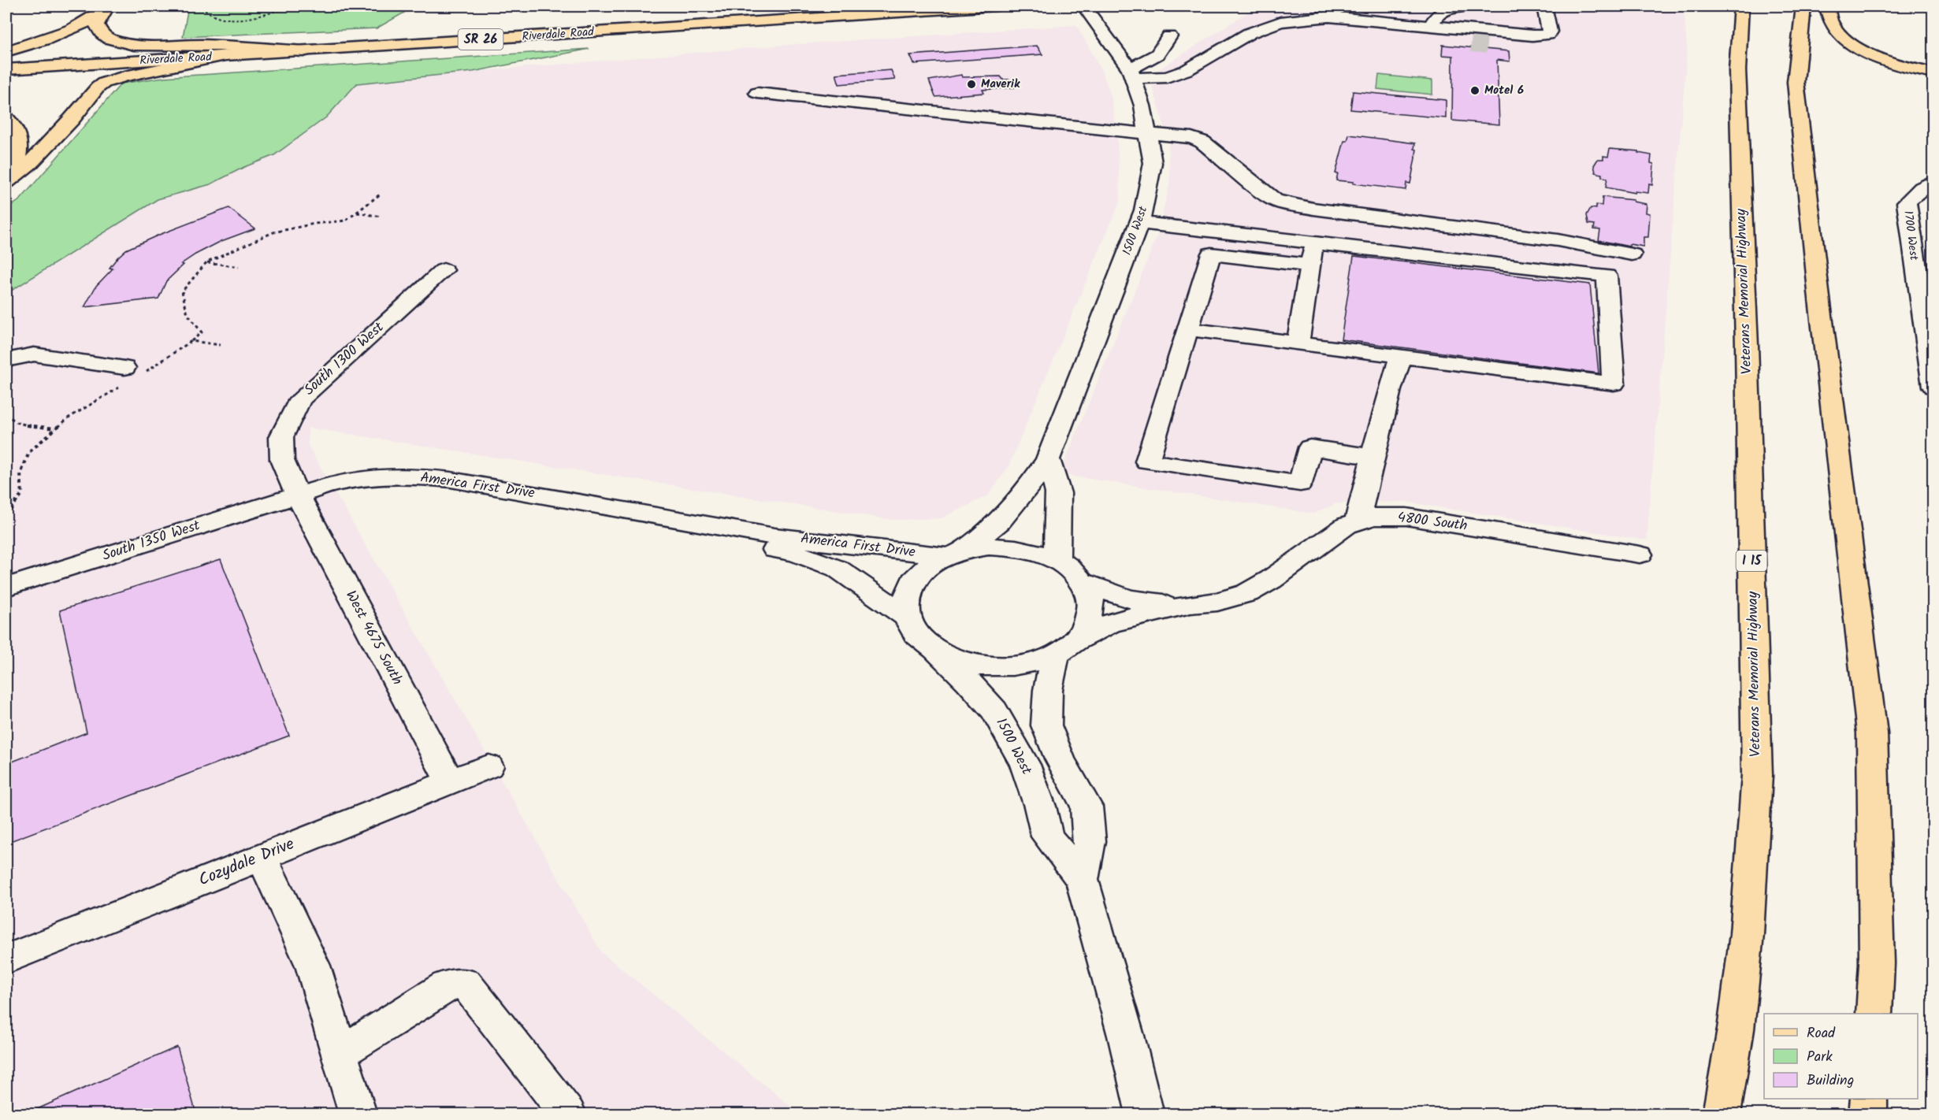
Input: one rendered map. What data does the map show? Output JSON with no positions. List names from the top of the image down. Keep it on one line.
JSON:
{"streets":{"main road":["Riverdale Road","SR 26","Veterans Memorial Highway","I 15"],"street":["1500 West","1700 West","South 1300 West","America First Drive","4800 South","South 1350 West","West 4675 South","Cozydale Drive"]},"crossings":[["1500 West","America First Drive"],["1500 West","4800 South"],["South 1300 West","America First Drive"],["South 1300 West","South 1350 West"],["South 1300 West","West 4675 South"],["America First Drive","4800 South"],["America First Drive","South 1350 West"],["America First Drive","West 4675 South"],["South 1350 West","West 4675 South"],["West 4675 South","Cozydale Drive"]],"places":["Maverik","Motel 6"],"legend":["Road","Park","Building"]}
